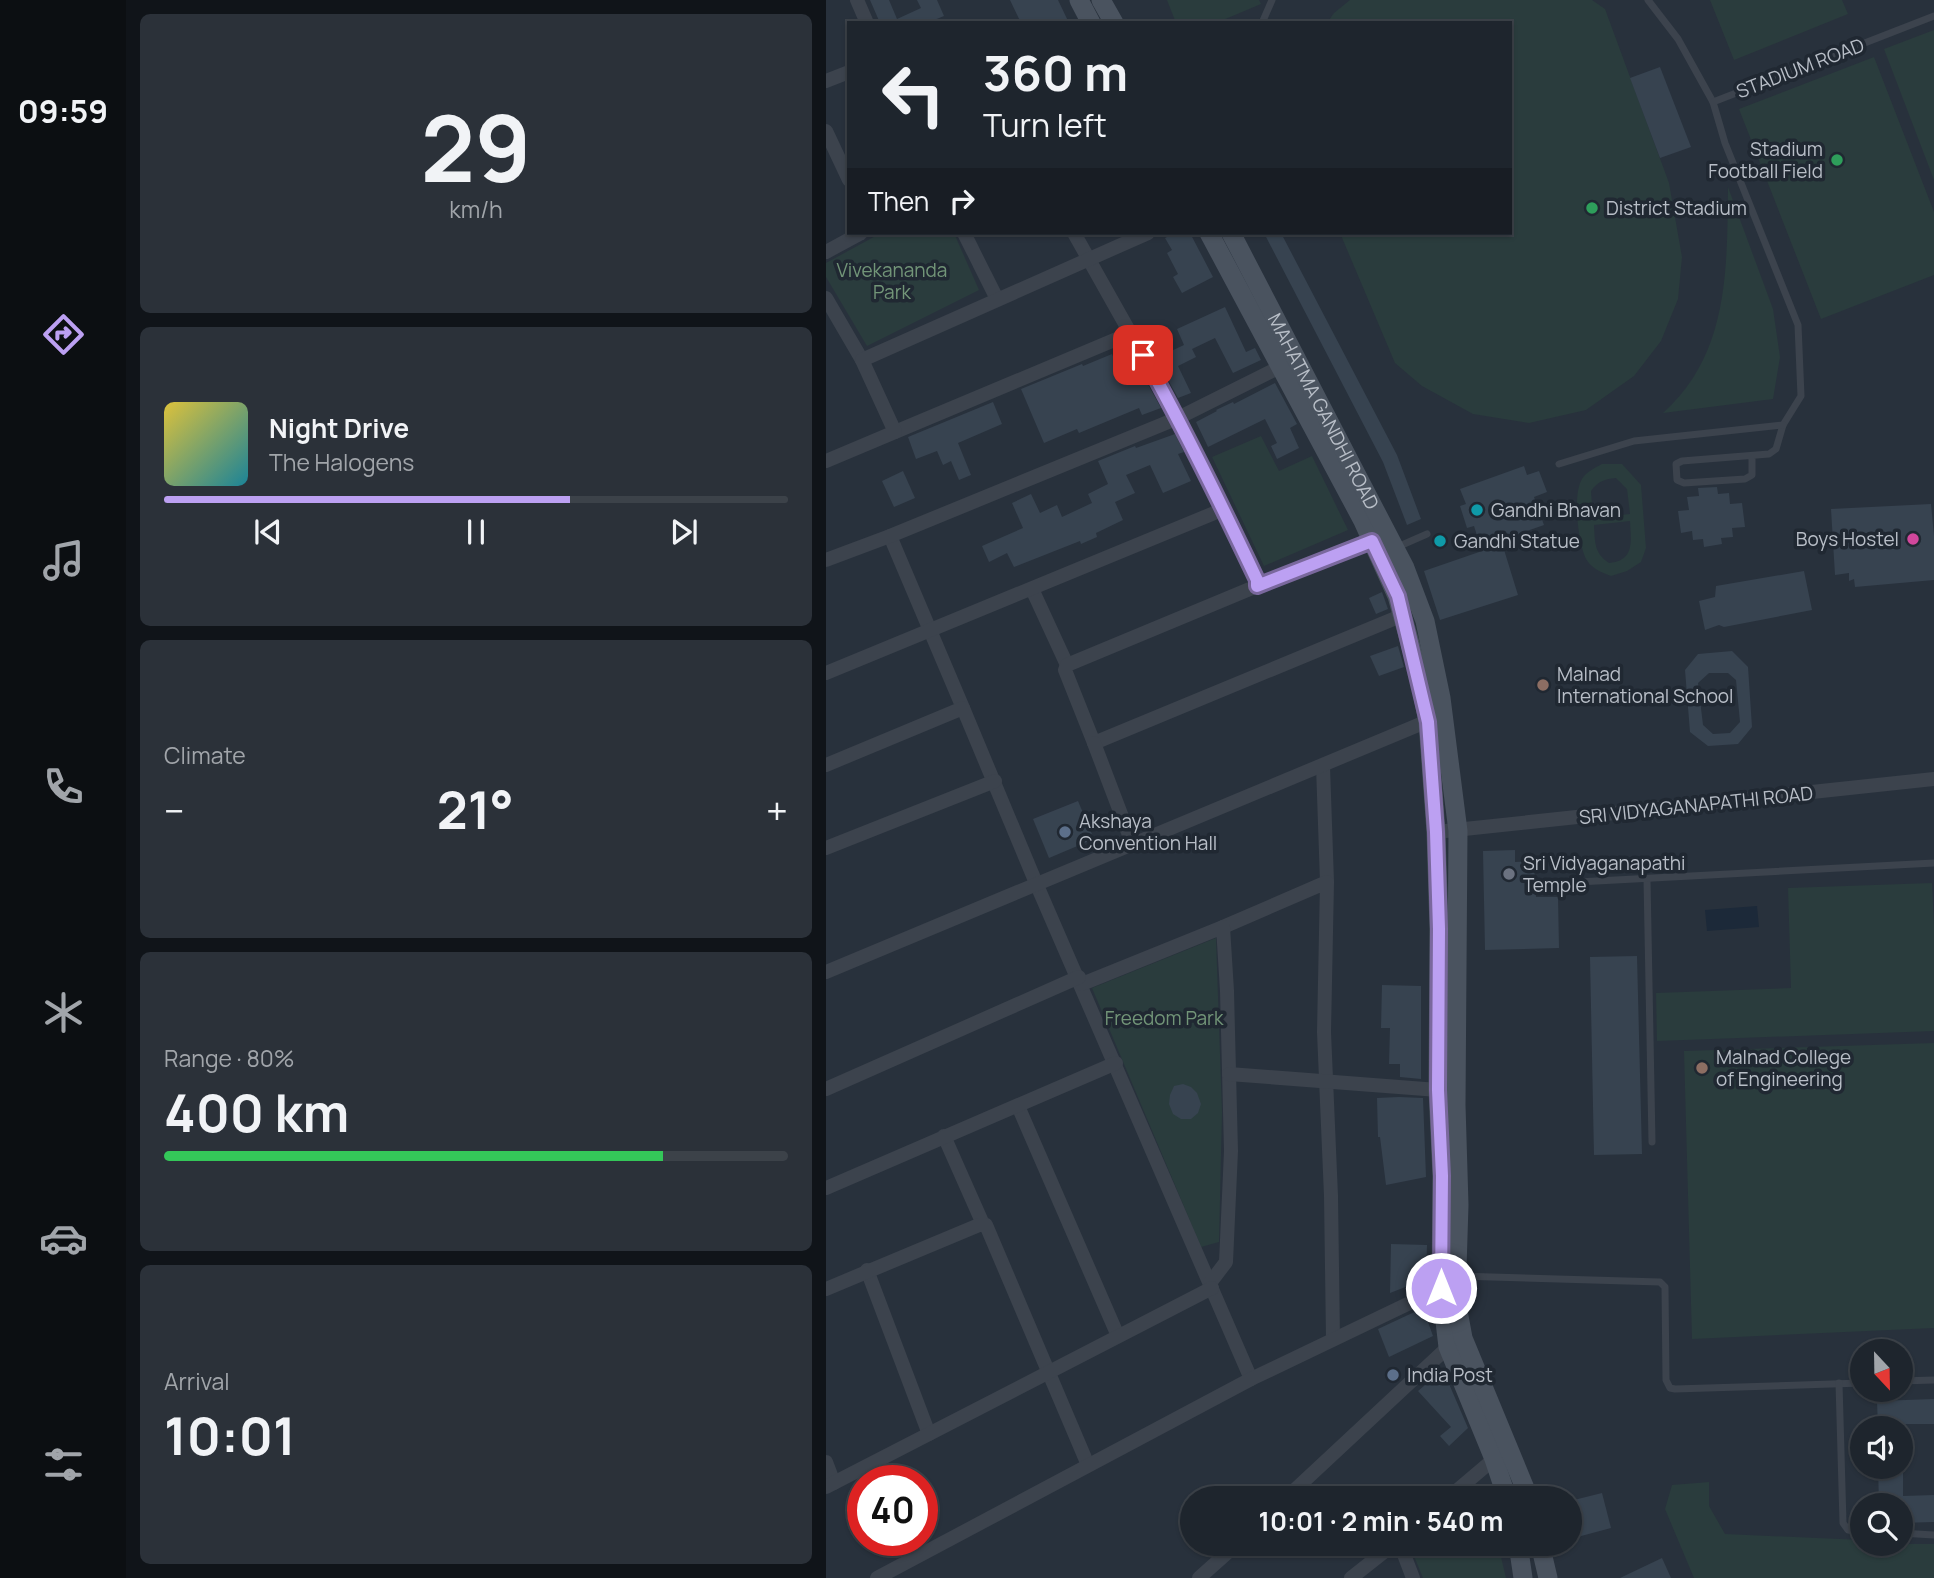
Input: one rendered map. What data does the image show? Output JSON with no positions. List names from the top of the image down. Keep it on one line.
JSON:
{"streets":{"street":["MAHATMA GANDHI ROAD","SRI VIDYAGANAPATHI ROAD"],"lane":["STADIUM ROAD"]},"crossings":[["MAHATMA GANDHI ROAD","SRI VIDYAGANAPATHI ROAD"]],"parks":["Vivekananda Park","Freedom Park"],"places":["Stadium Football Field","District Stadium","Gandhi Bhavan","Boys Hostel","Gandhi Statue","Malnad International School","Akshaya Convention Hall","Sri Vidyaganapathi Temple","Malnad College of Engineering","India Post"],"north":"bottom","page":{"tabs":"09:59","tile":[["29","km/h"],"Climate",["Range · 80%","400 km"],["Arrival","10:01"]],"turn":["360 m","Turn left"],"then":"Then","song":["Night Drive","The Halogens"],"heat":["−","21°","+"],"limit":"40","trip":"10:01 · 2 min · 540 m"}}
